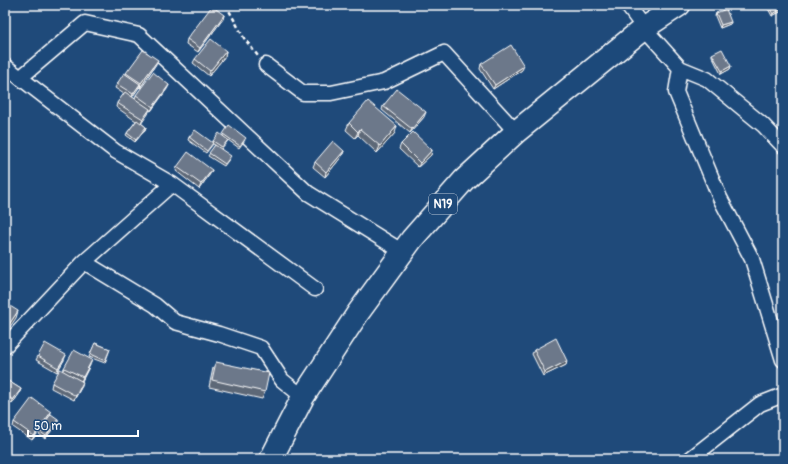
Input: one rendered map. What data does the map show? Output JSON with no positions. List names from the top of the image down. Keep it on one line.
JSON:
{"streets":{"main road":["N19"]},"scale_bar":"50 m"}
